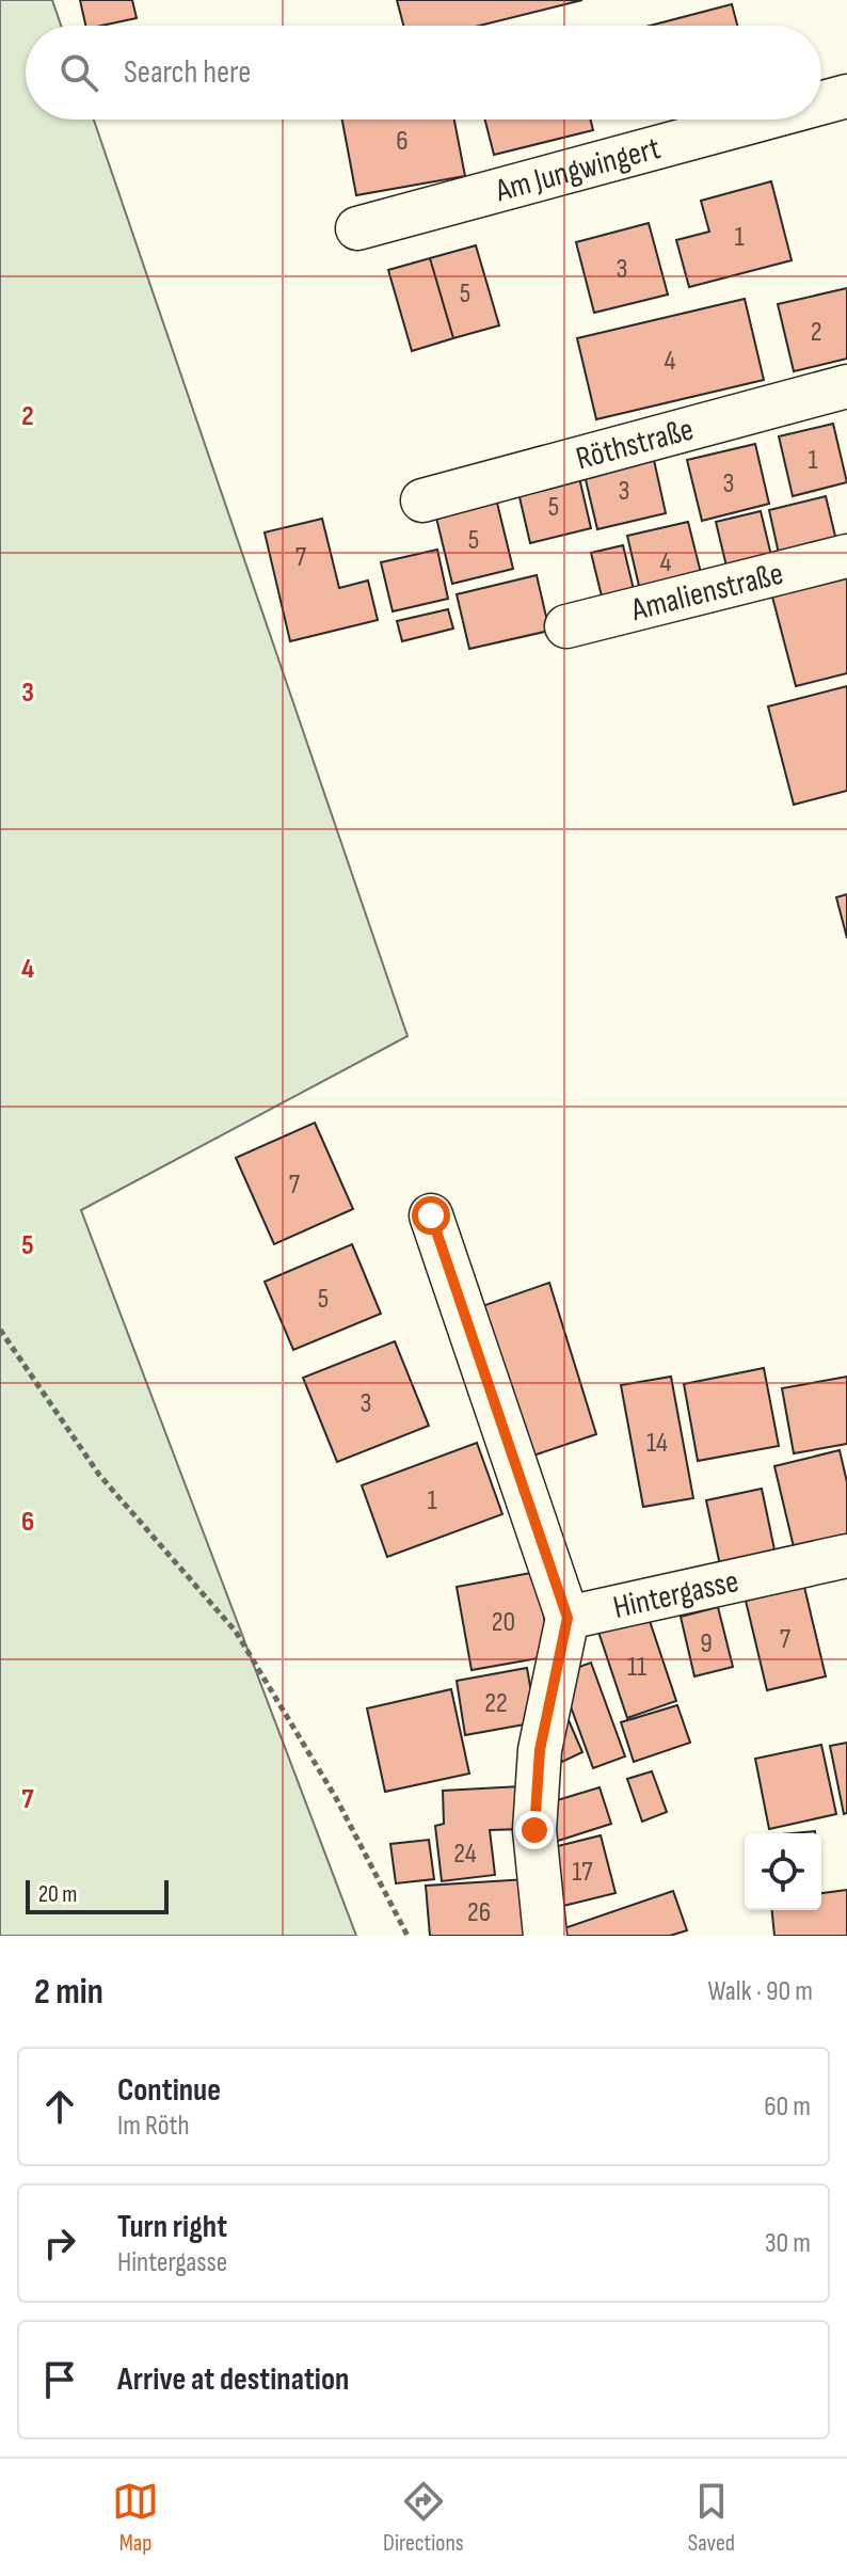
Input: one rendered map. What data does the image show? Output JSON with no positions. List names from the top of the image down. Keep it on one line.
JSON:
{"streets":{"street":["Am Jungwingert","Röthstraße","Amalienstraße","Hintergasse"]},"house_numbers":["6","1","3","5","2","4","1","3","3","5","5","7","4","7","5","3","14","1","20","7","9","11","22","24","17","26"],"scale_bar":"20 m","page":{"search":"Search here","scale":"20 m","heading":["2 min","Walk · 90 m"],"list":[["Continue","Im Röth","60 m"],["Turn right","Hintergasse","30 m"],"Arrive at destination"],"nav":["Map","Directions","Saved"]},"grid":{"rows":["2","3","4","5","6","7"]}}
